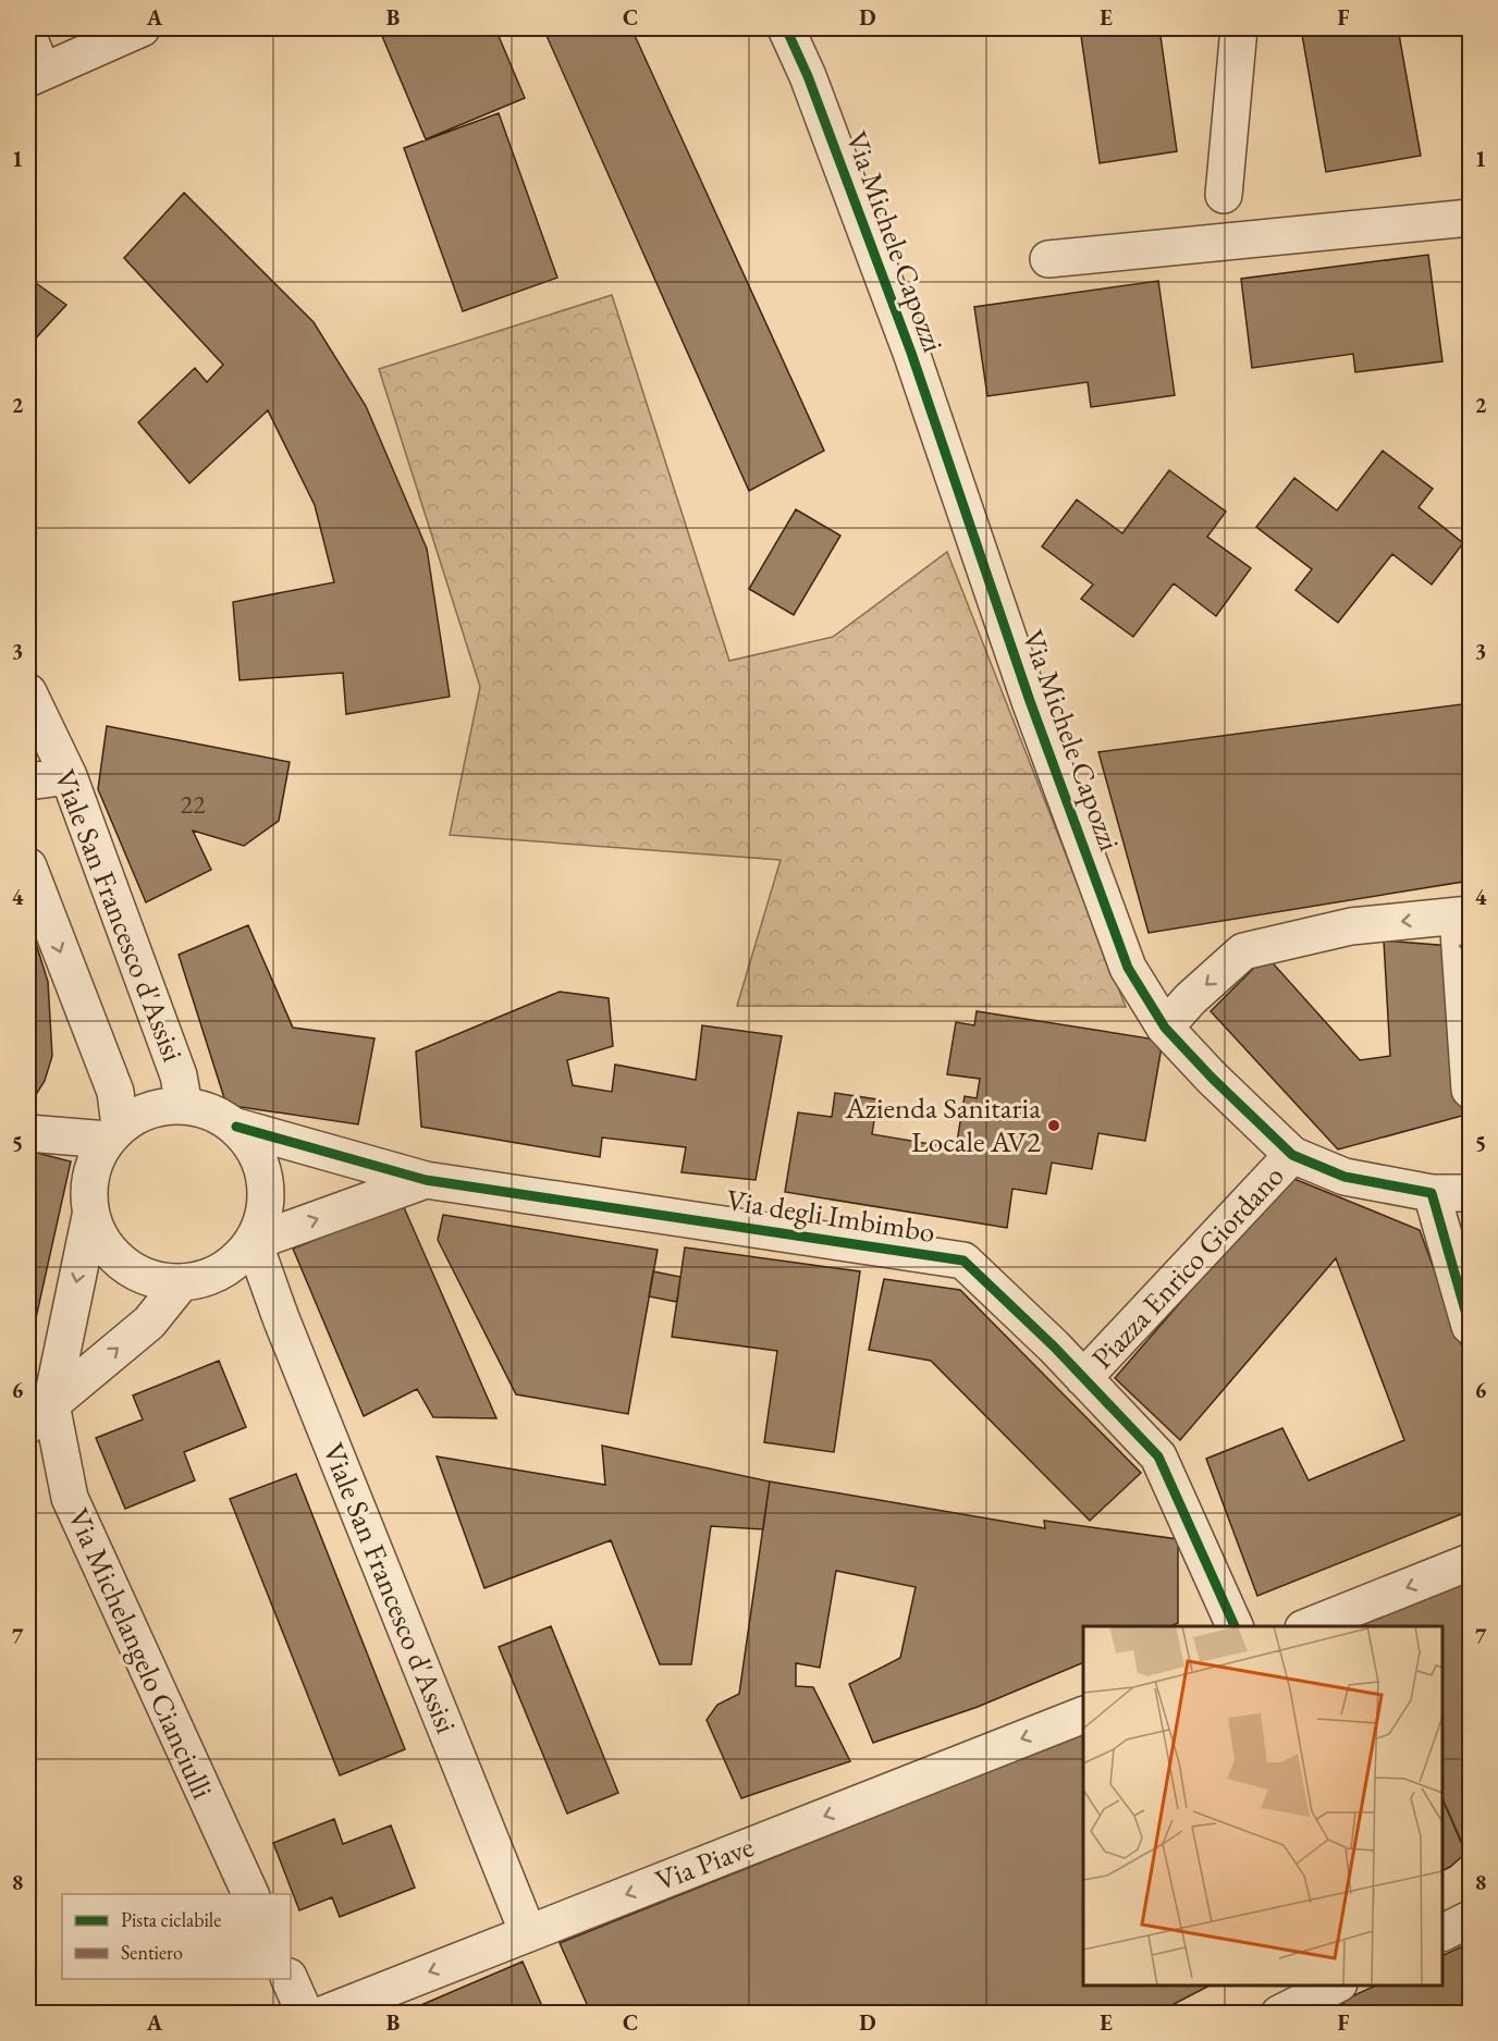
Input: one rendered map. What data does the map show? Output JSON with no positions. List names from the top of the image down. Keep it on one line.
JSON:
{"streets":{"street":["Via Michele Capozzi","Viale San Francesco d'Assisi","Via degli Imbimbo","Piazza Enrico Giordano","Via Michelangelo Cianciulli","Via Piave"]},"crossings":[["Via Michele Capozzi","Piazza Enrico Giordano"],["Viale San Francesco d'Assisi","Via degli Imbimbo"],["Viale San Francesco d'Assisi","Via Piave"],["Via degli Imbimbo","Piazza Enrico Giordano"]],"one_way":["Via Piave"],"places":["Azienda Sanitaria Locale AV2"],"house_numbers":["22"],"legend":["Pista ciclabile","Sentiero"],"grid":{"columns":["A","B","C","D","E","F"],"rows":["1","2","3","4","5","6","7","8"]}}
